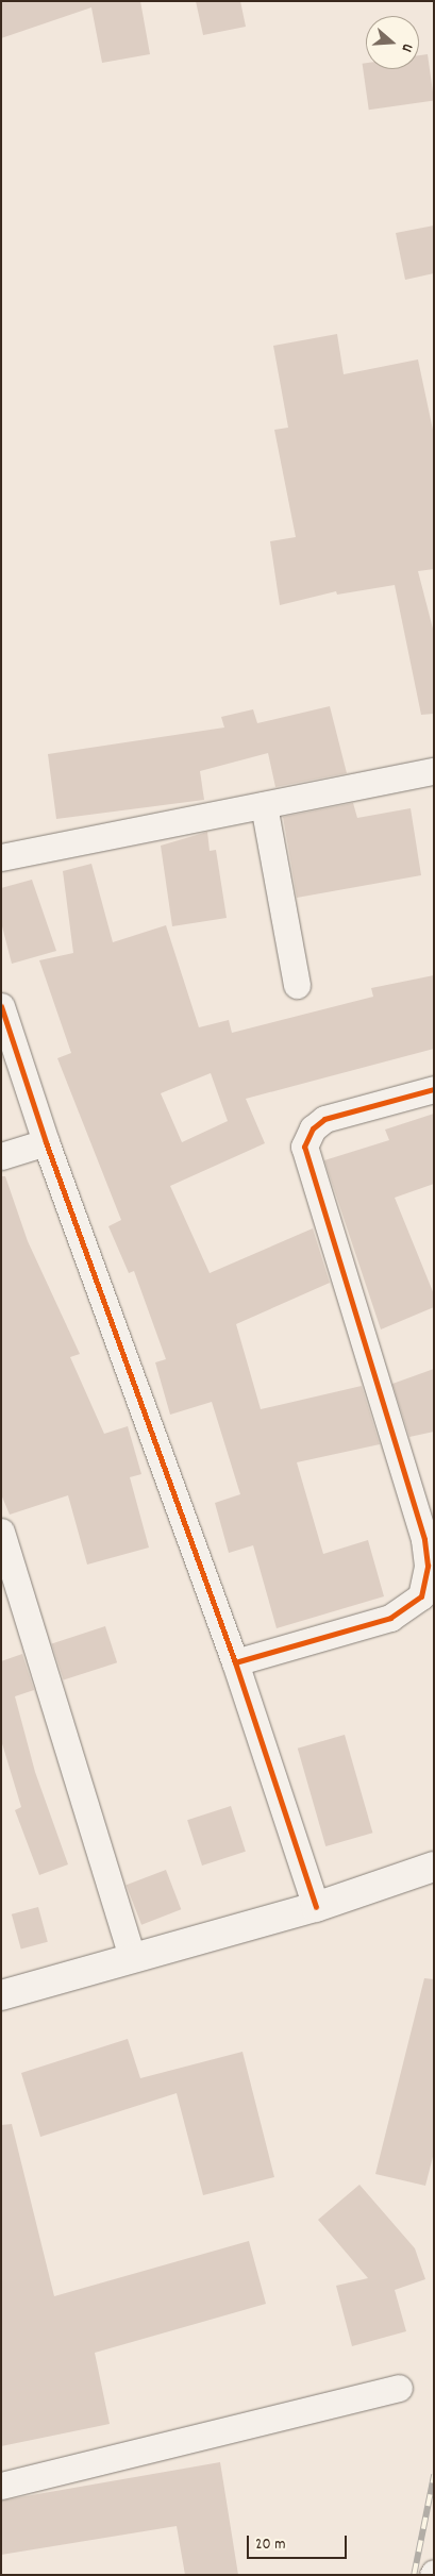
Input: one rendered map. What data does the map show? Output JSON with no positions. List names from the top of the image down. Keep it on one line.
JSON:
{"scale_bar":"20 m","north":"right"}
